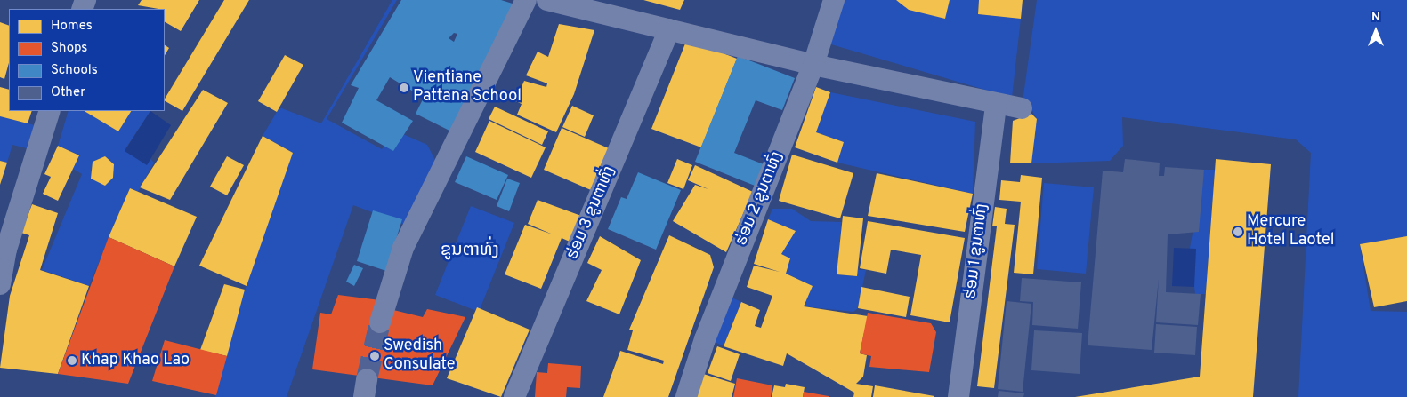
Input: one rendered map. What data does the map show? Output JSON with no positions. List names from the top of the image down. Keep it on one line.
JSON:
{"streets":{"street":["ຮ່ອມ 2 ຂູນຕາທົ່ງ","ຮ່ອມ 3 ຂູນຕາທົ່ງ","ຮ່ອມ 1 ຂູນຕາທົ່ງ"]},"districts":["ຂູນຕາທົ່ງ"],"places":["Vientiane Pattana School","Mercure Hotel Laotel","Swedish Consulate","Khap Khao Lao"],"legend":["Homes","Shops","Schools","Other"],"north":"top"}
